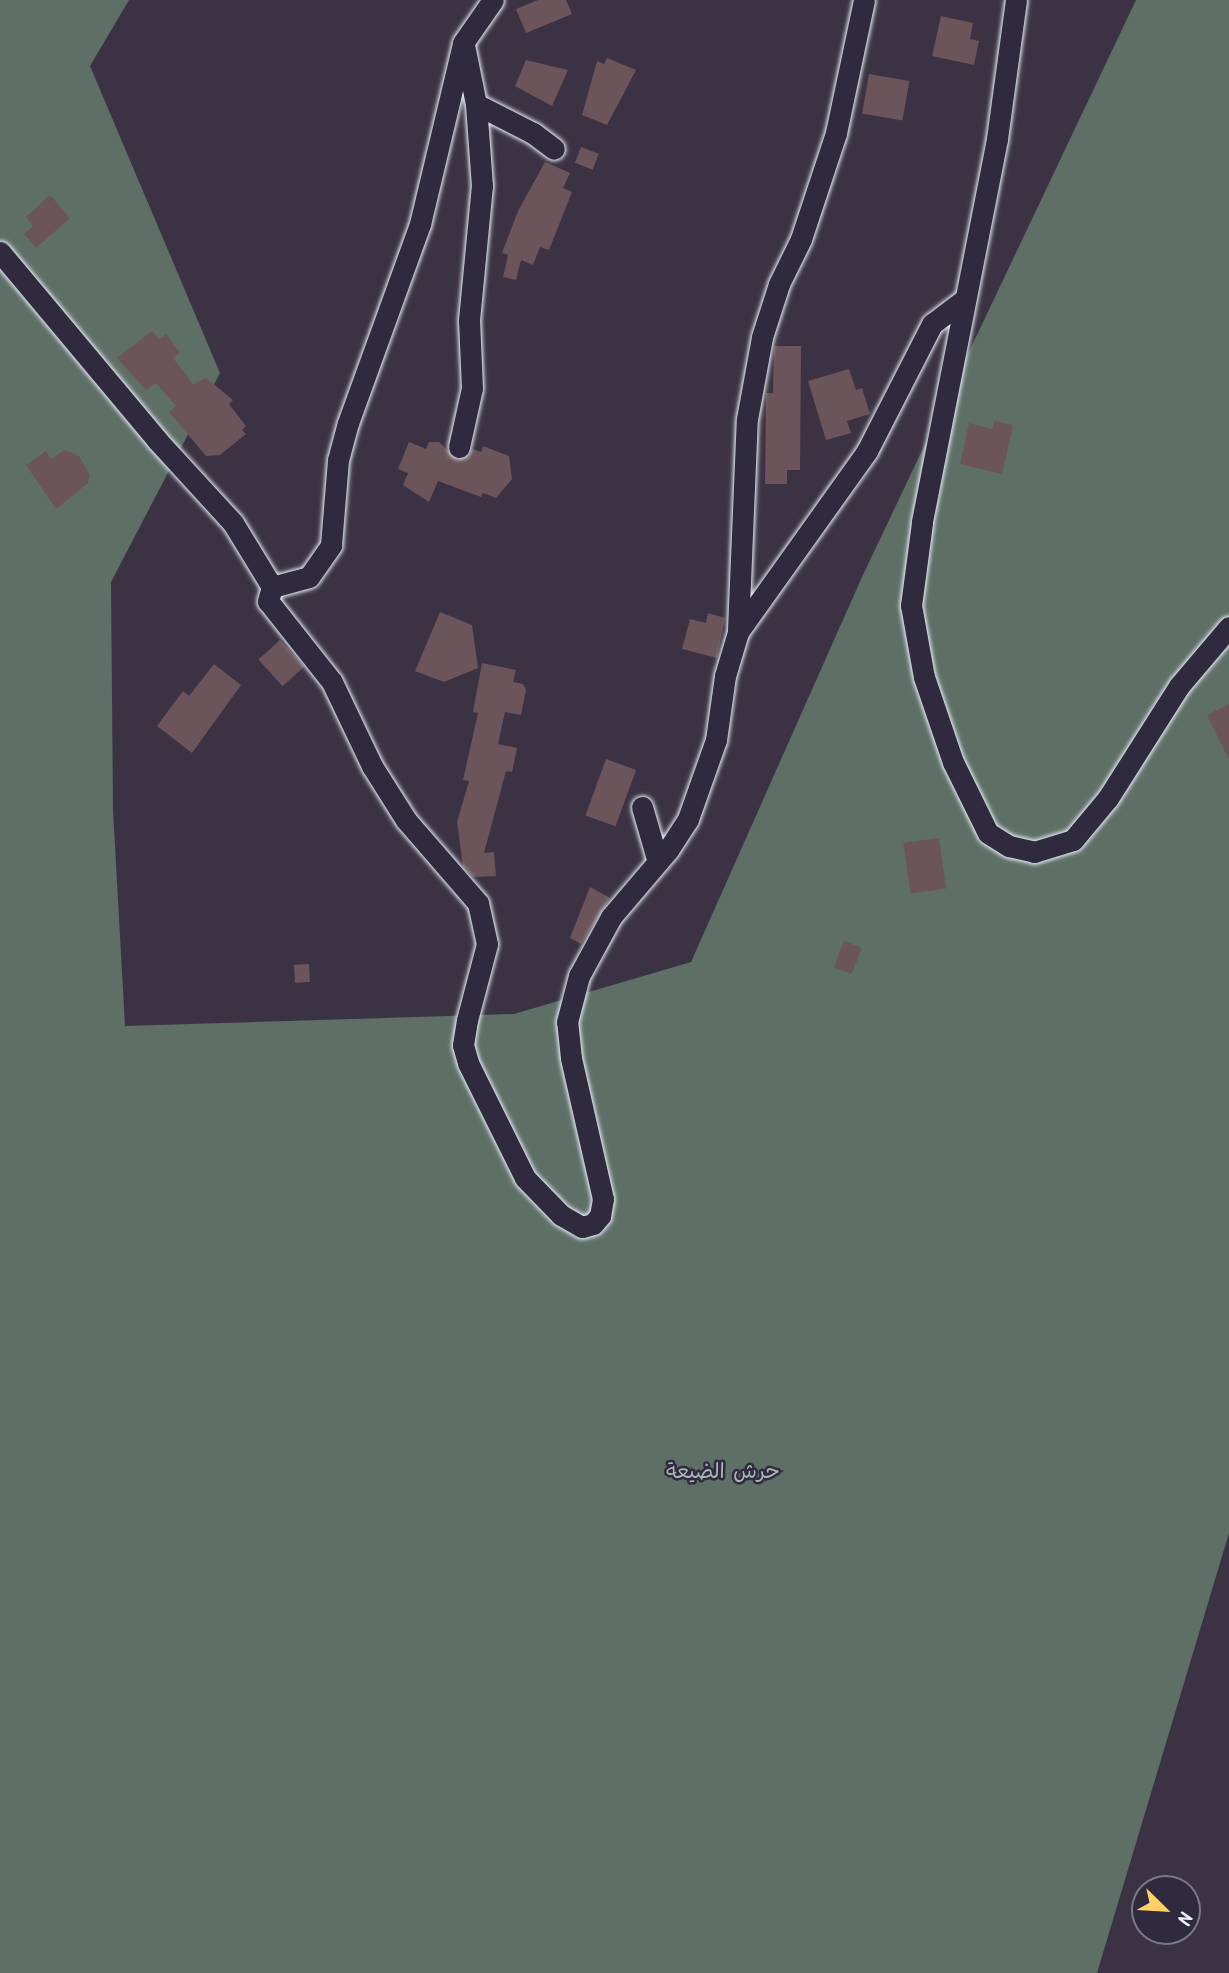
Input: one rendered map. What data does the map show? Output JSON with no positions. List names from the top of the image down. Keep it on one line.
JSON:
{"parks":["حرش الضيعة"],"north":"bottom right"}
